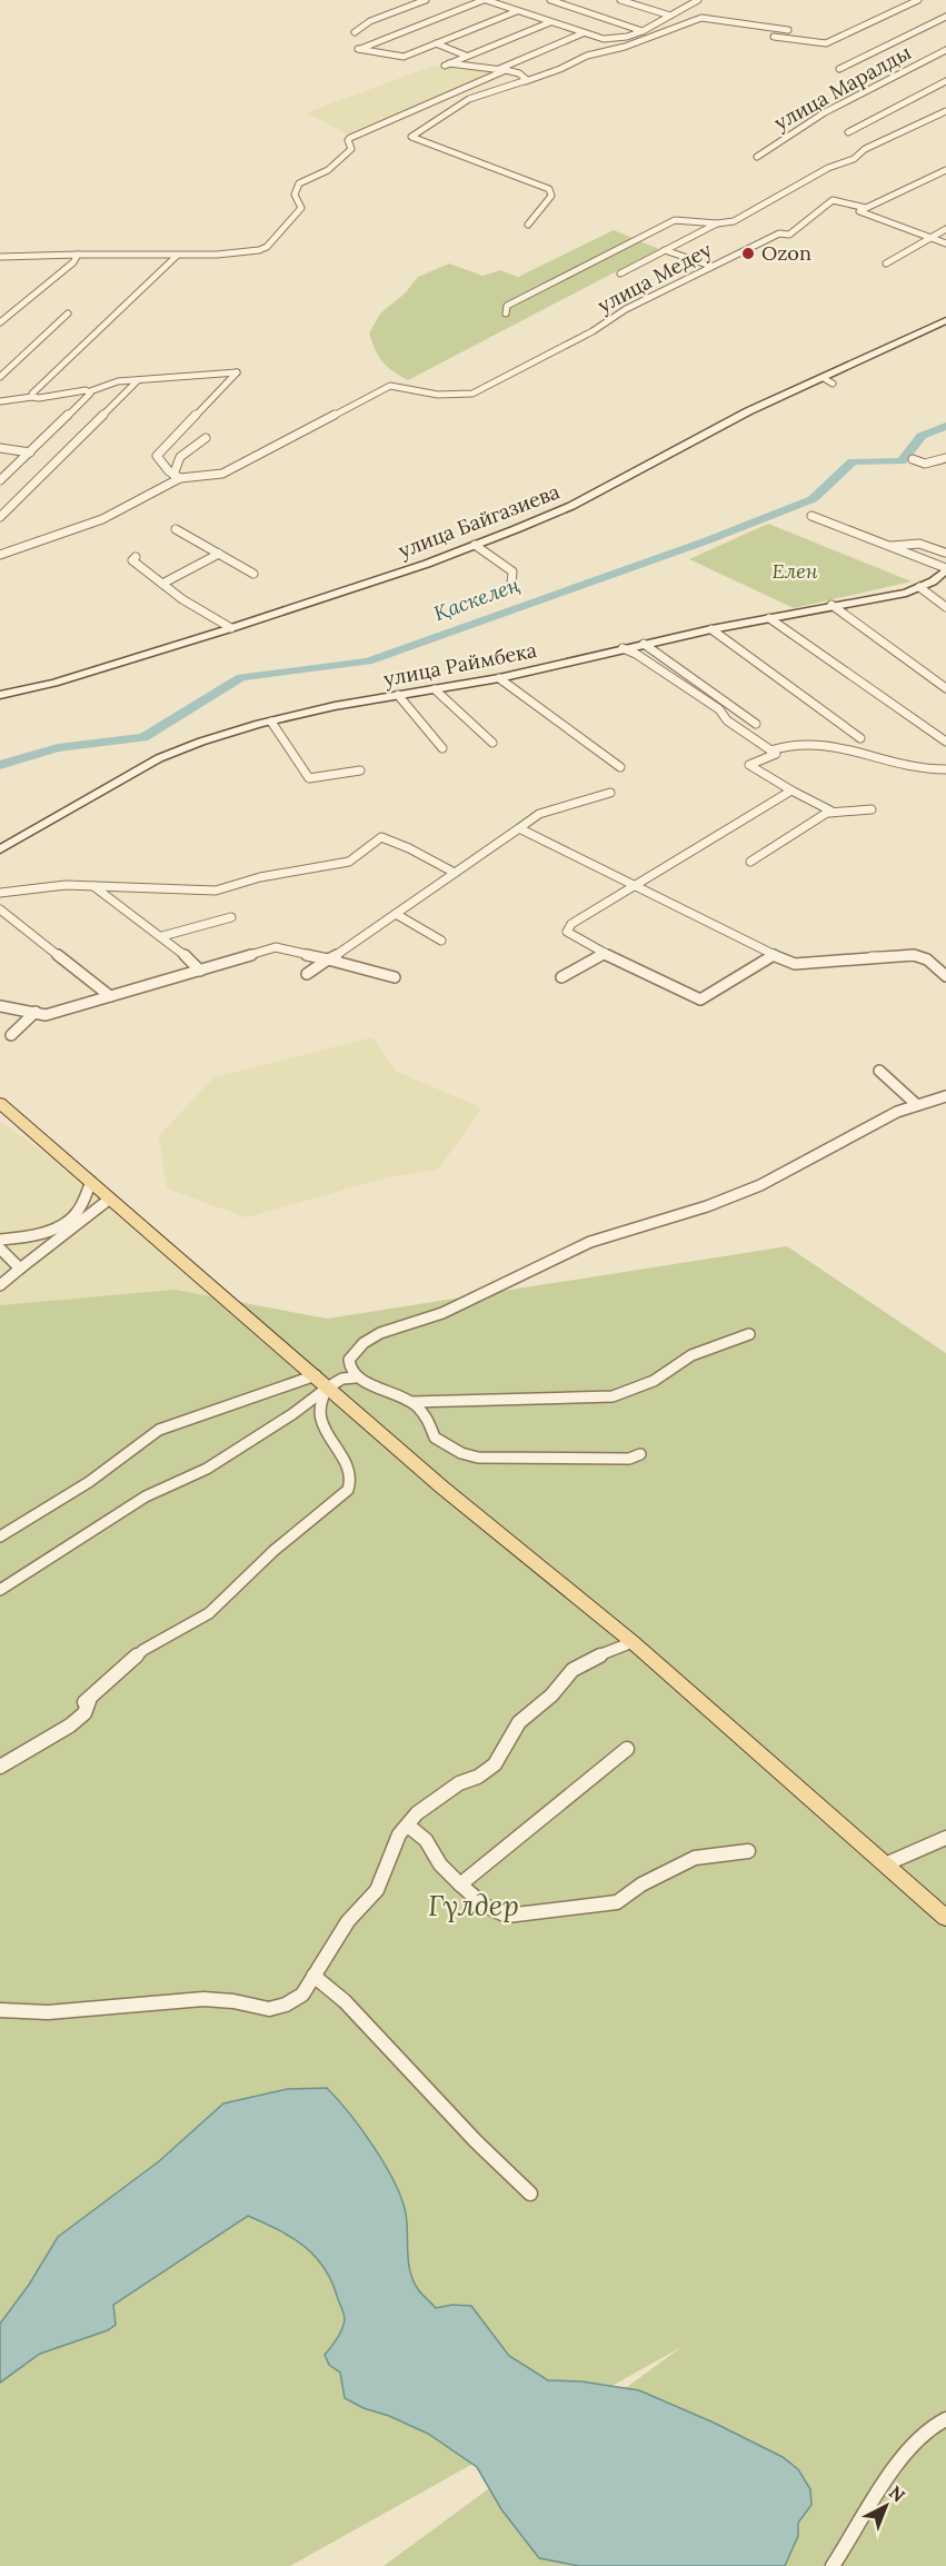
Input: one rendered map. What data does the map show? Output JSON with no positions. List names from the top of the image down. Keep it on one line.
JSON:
{"streets":{"main road":["улица Байгазиева","улица Раймбека"],"street":["улица Маралды","улица Медеу"]},"water":["Қаскелең"],"parks":["Елен","Гүлдер"],"places":["Ozon"],"north":"top right"}
